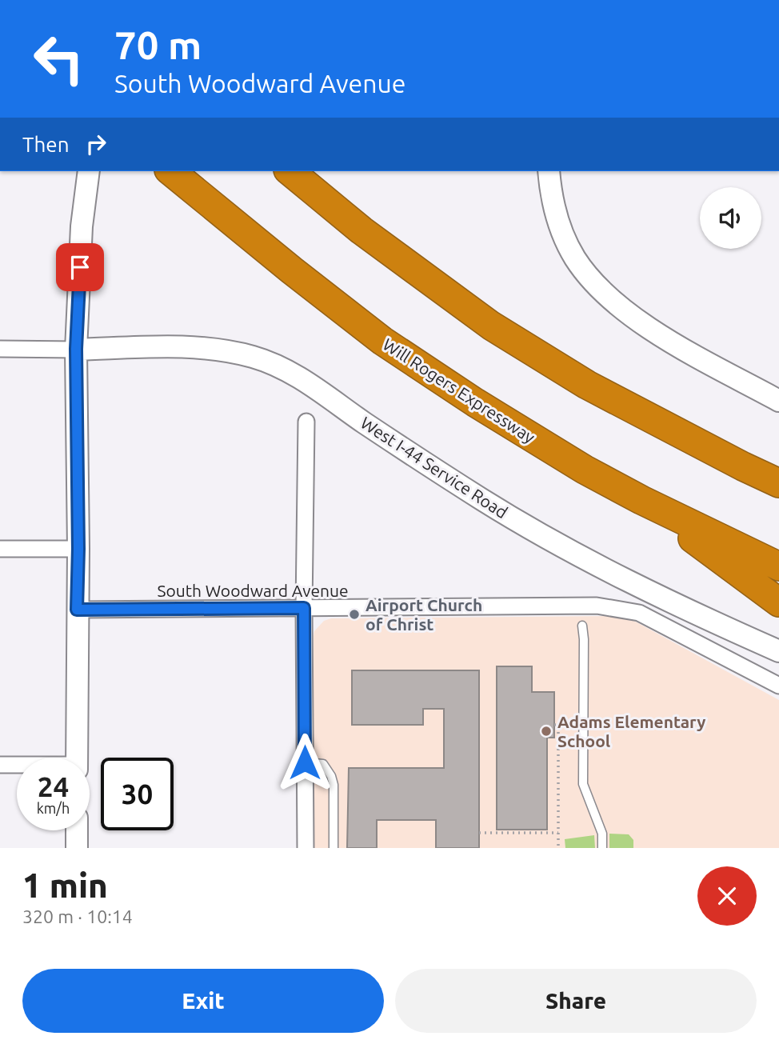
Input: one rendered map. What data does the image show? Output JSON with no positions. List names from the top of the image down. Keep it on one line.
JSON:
{"streets":{"highway":["Will Rogers Expressway"],"street":["West I-44 Service Road","South Woodward Avenue"]},"places":["Airport Church of Christ","Adams Elementary School"],"page":{"turn":["70 m","South Woodward Avenue"],"then":"Then","speed":"24 km/h","limit":"30","heading":["1 min","320 m · 10:14"],"buttons":["Exit","Share"]}}
